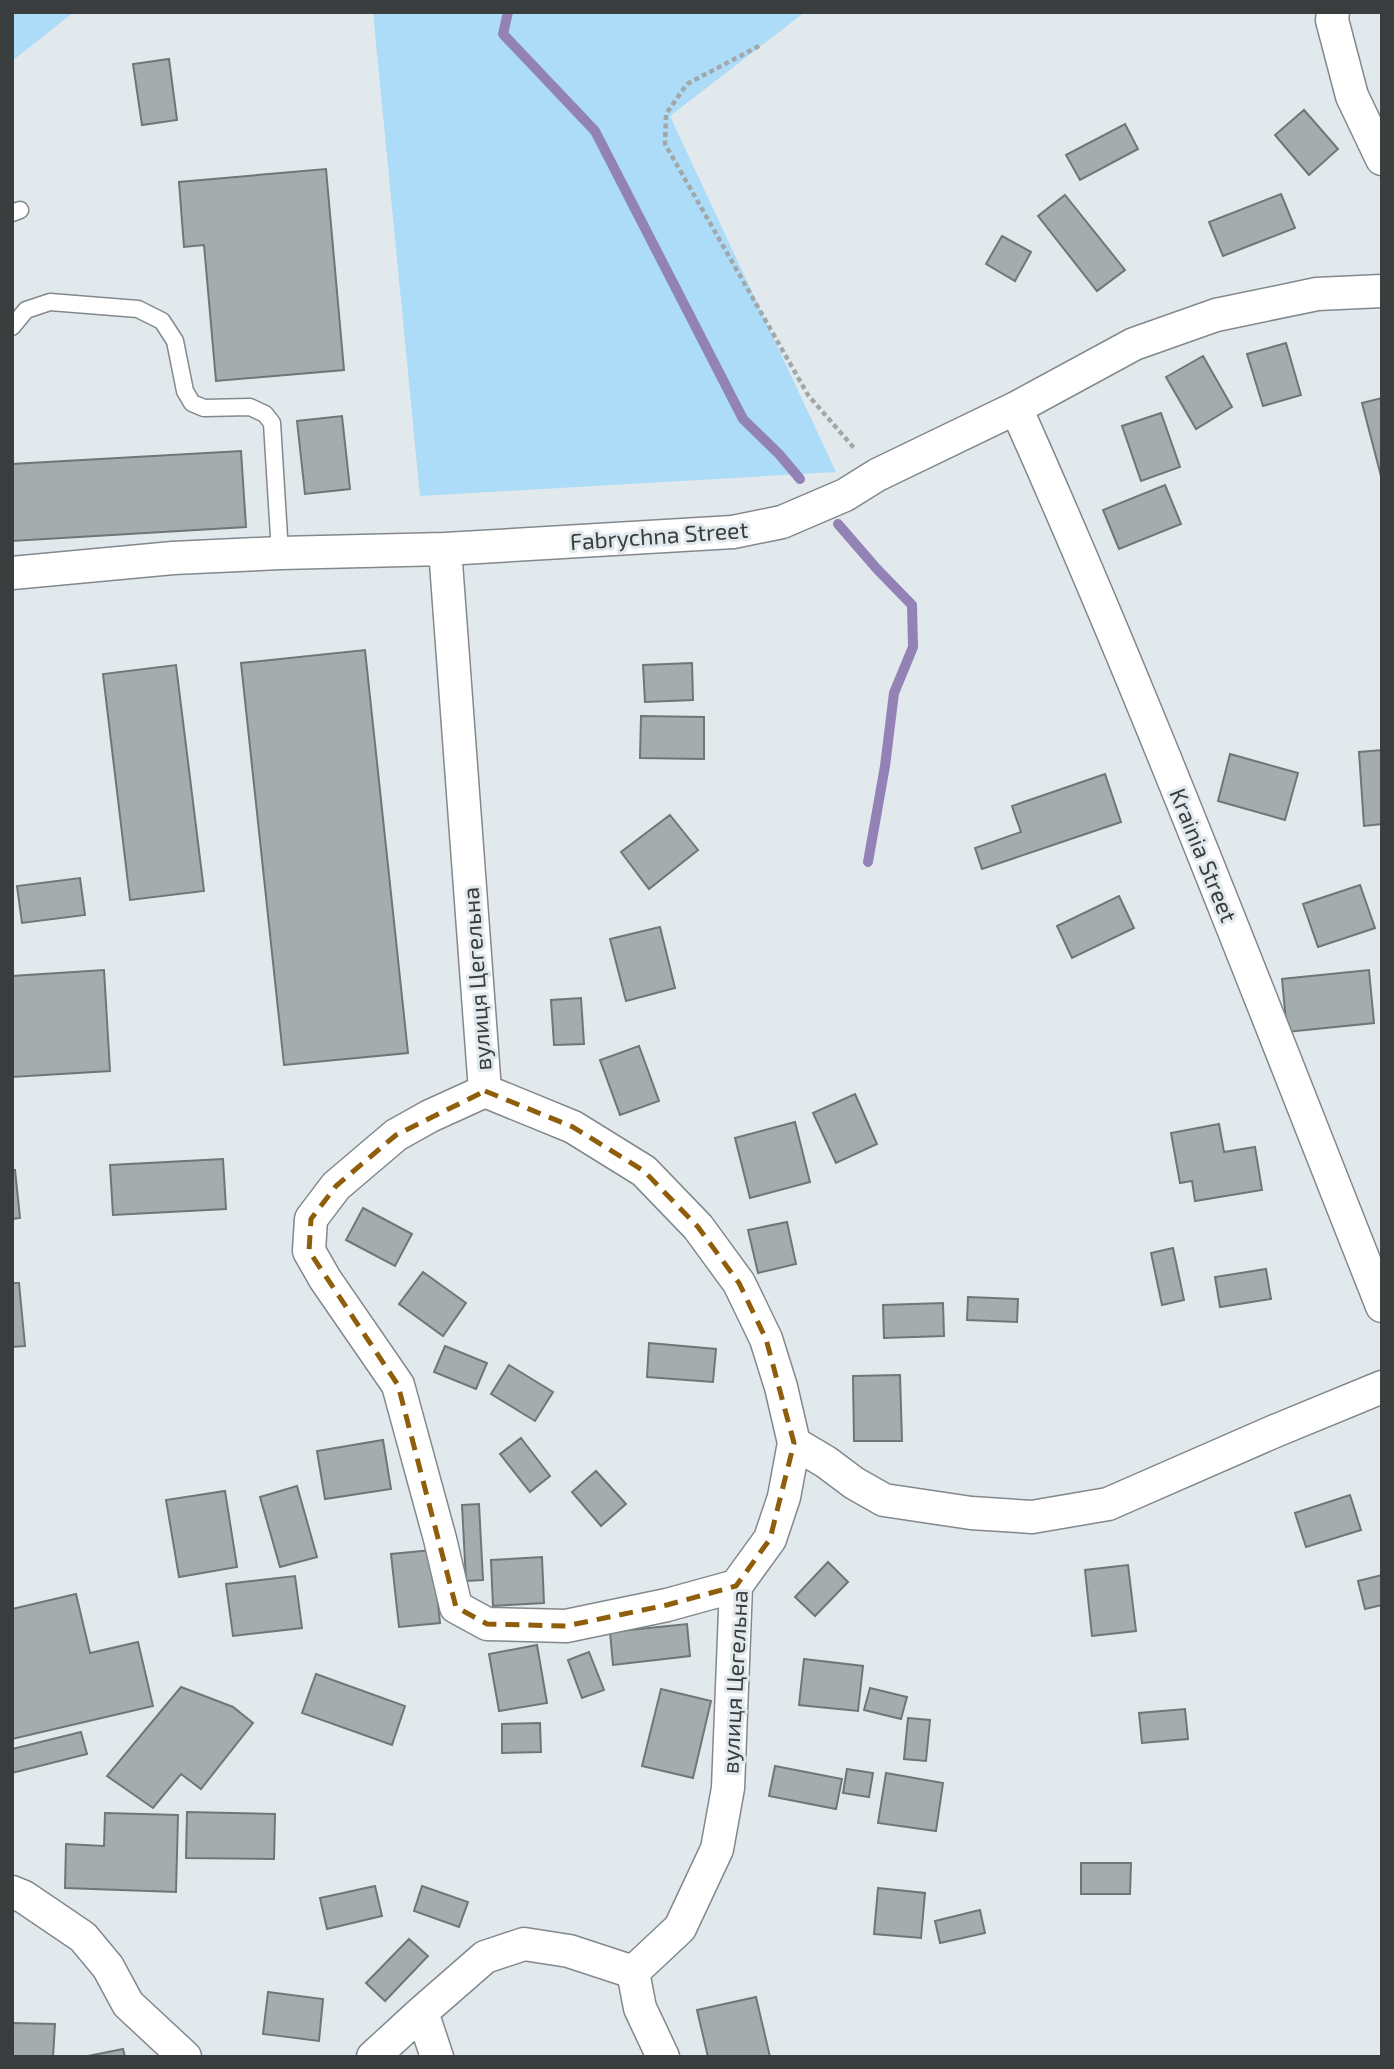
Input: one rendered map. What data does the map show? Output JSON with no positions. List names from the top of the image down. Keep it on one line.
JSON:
{"streets":{"street":["Fabrychna Street","Krainia Street","вулиця Цегельна"]},"crossings":[["Fabrychna Street","Krainia Street"],["Fabrychna Street","вулиця Цегельна"]]}
